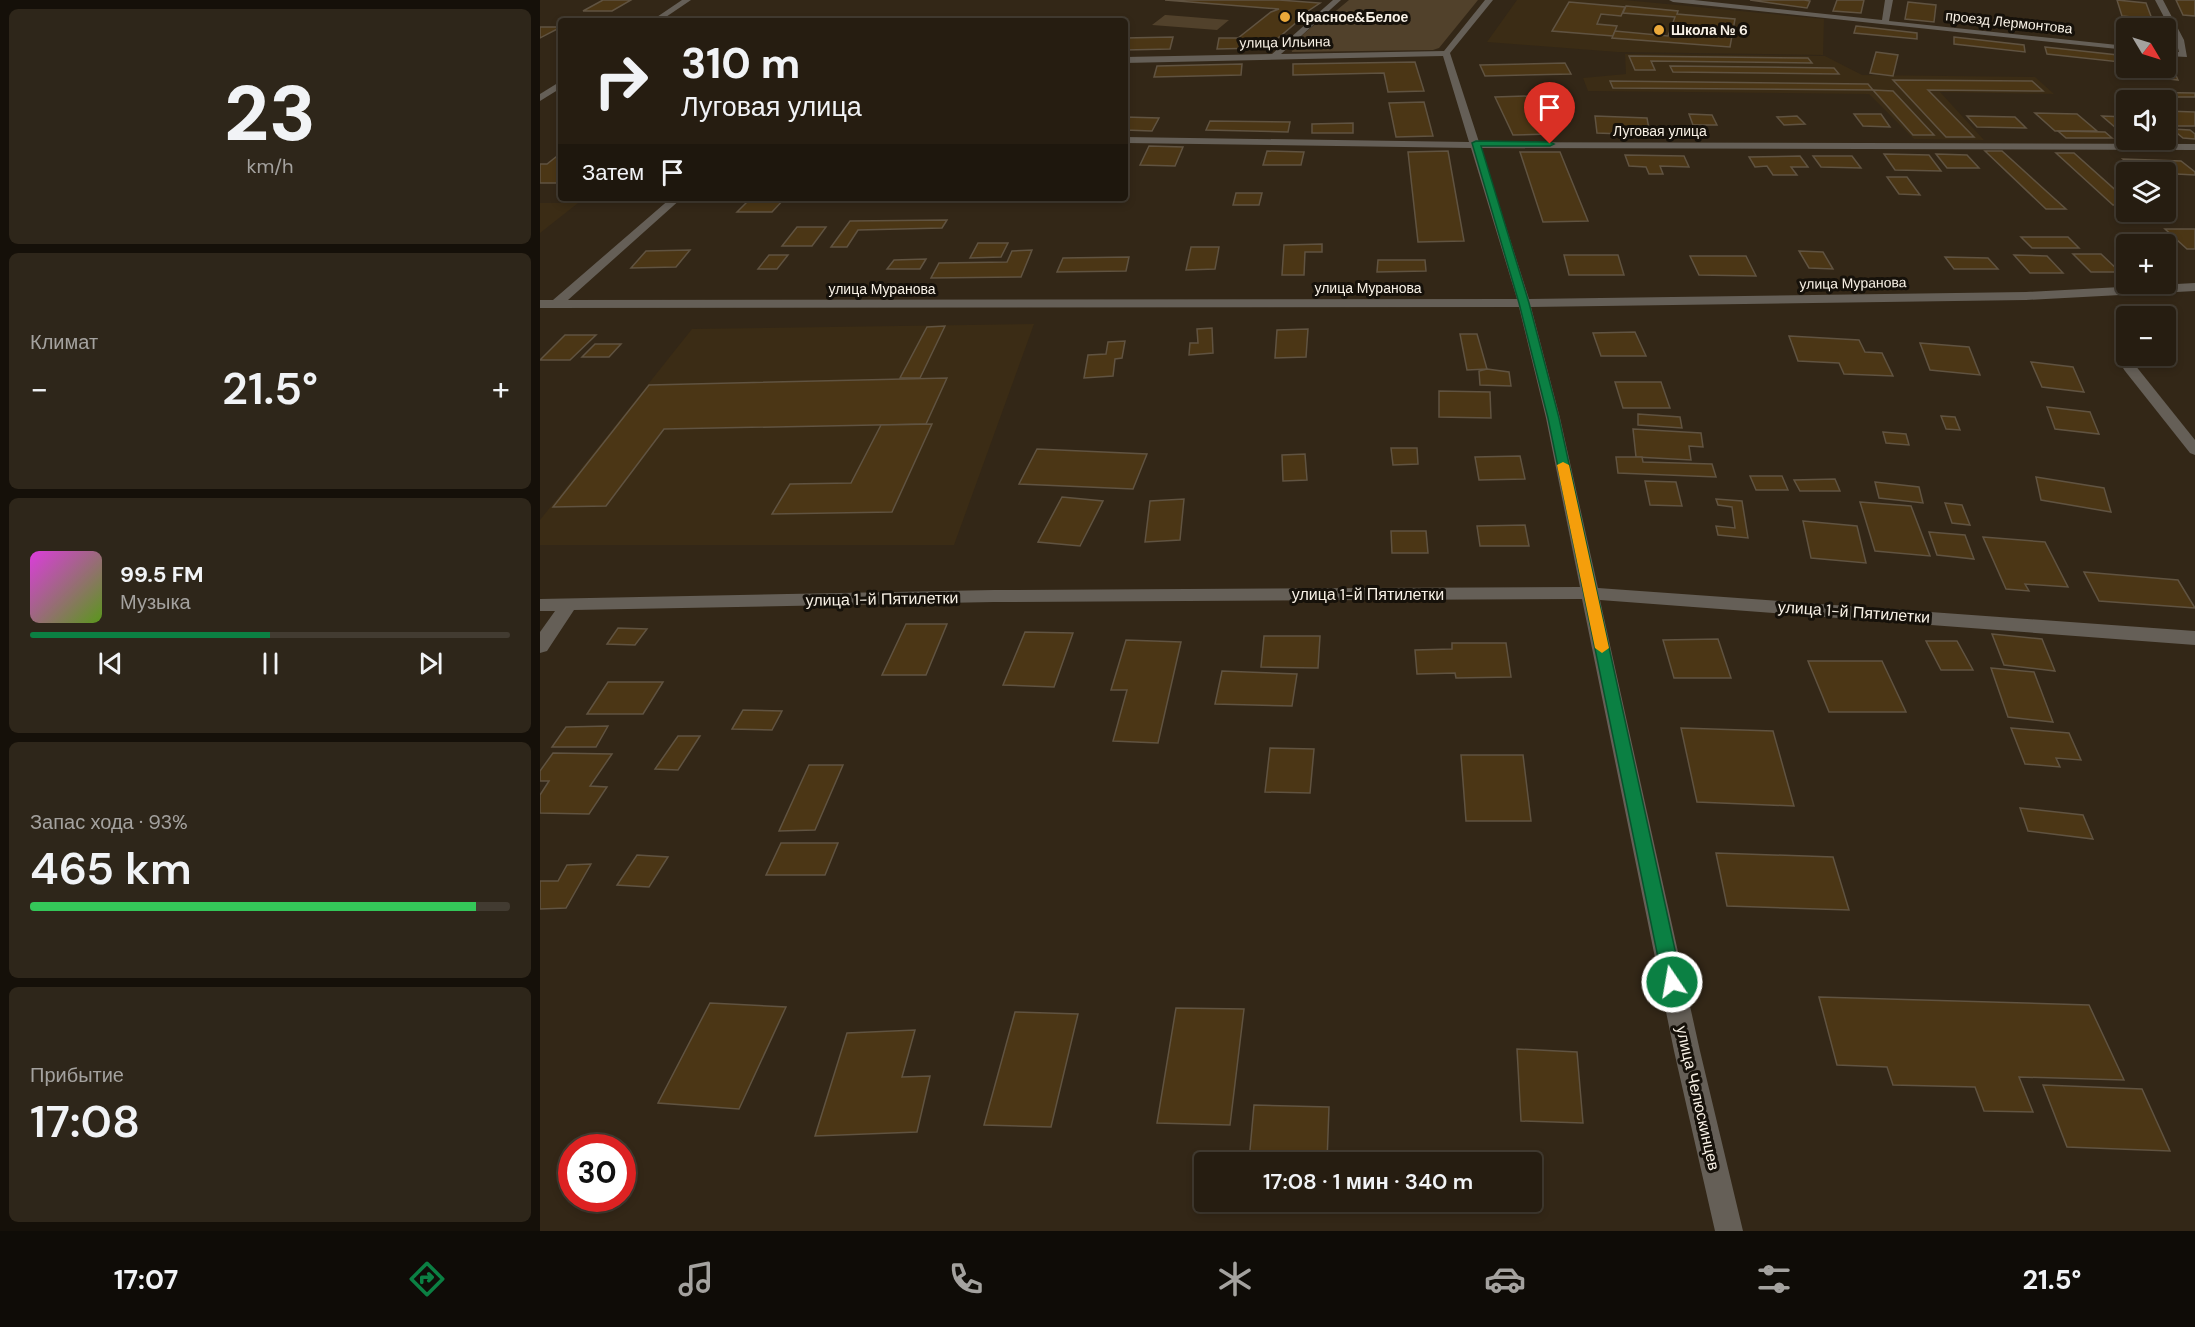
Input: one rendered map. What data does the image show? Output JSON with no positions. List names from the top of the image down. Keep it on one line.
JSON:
{"streets":{"street":["проезд Лермонтова","улица Ильина","Луговая улица","улица Муранова","улица 1-й Пятилетки","улица Челюскинцев"]},"crossings":[["улица Ильина","улица Челюскинцев"],["Луговая улица","улица Челюскинцев"],["улица Муранова","улица Челюскинцев"],["улица 1-й Пятилетки","улица Челюскинцев"]],"places":["Красное&Белое","Школа № 6"],"north":"bottom right","page":{"tile":[["23","km/h"],"Климат",["Запас хода · 93%","465 km"],["Прибытие","17:08"]],"map_buttons":["+","−"],"turn":["310 m","Луговая улица"],"then":"Затем","heat":["−","21.5°","+"],"song":["99.5 FM","Музыка"],"limit":"30","trip":"17:08 · 1 мин · 340 m","tabs":["17:07","21.5°"]}}
